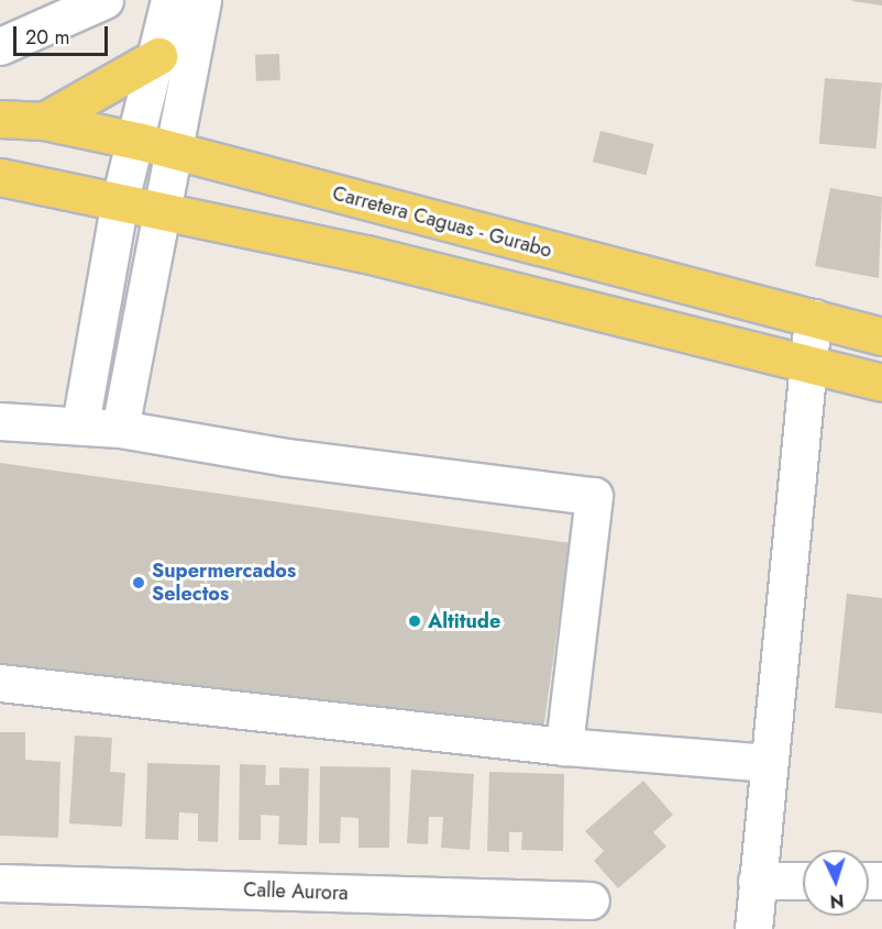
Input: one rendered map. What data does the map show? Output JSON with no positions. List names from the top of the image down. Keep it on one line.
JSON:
{"streets":{"main road":["Carretera Caguas - Gurabo"],"street":["Calle Aurora"]},"places":["Supermercados Selectos","Altitude"],"scale_bar":"20 m","north":"bottom"}
